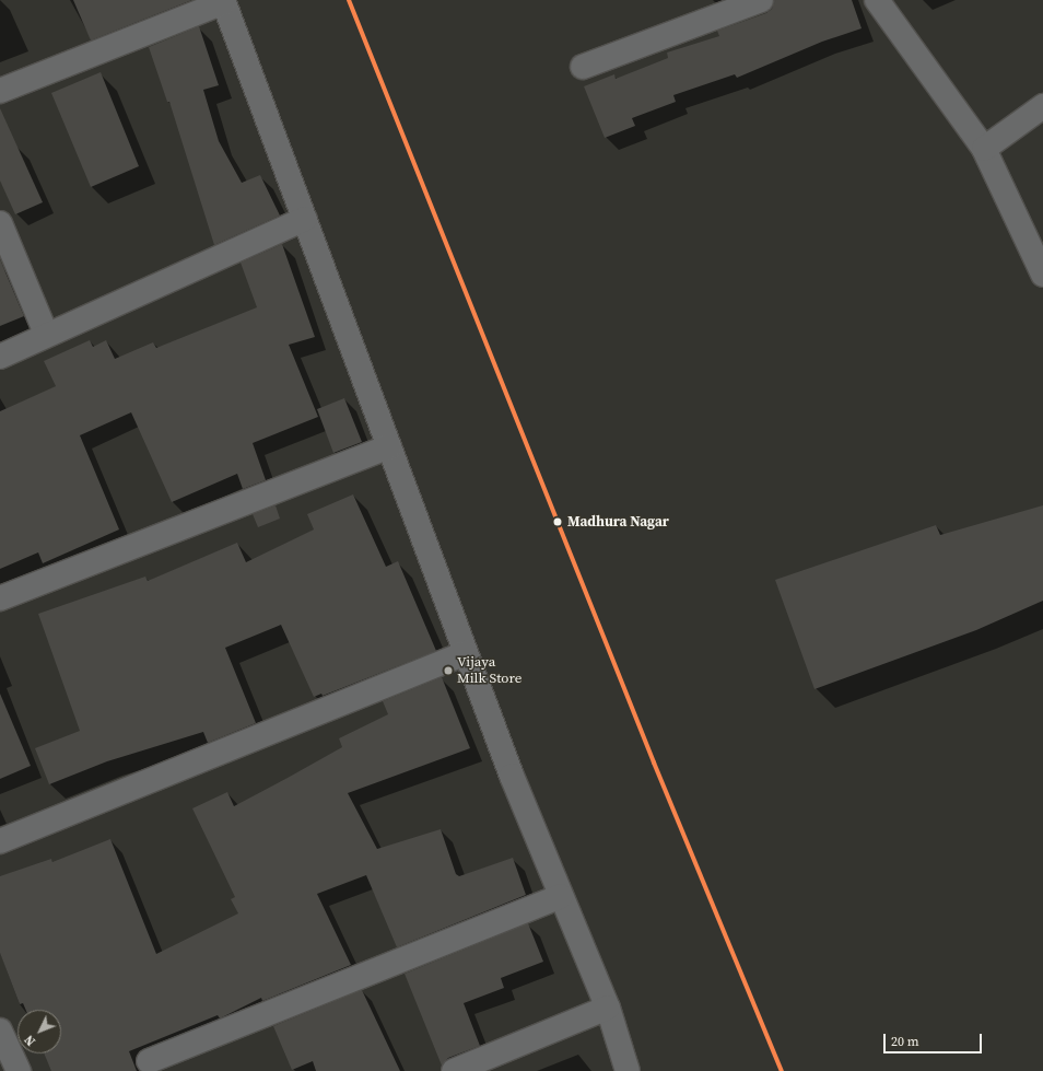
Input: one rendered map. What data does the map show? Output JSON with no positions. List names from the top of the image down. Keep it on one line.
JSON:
{"places":["Madhura Nagar","Vijaya Milk Store"],"scale_bar":"20 m","north":"bottom left"}
